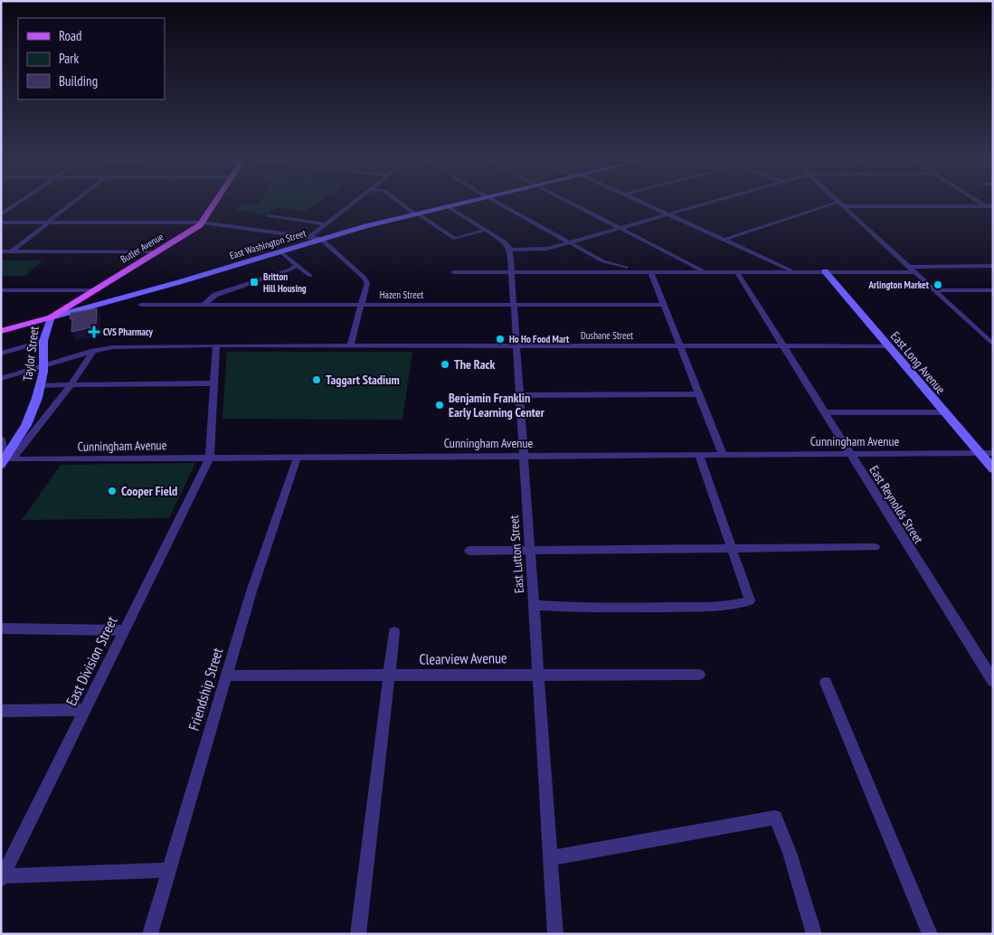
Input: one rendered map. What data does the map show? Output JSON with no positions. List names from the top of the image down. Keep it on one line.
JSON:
{"streets":{"main road":["East Washington Street","Butler Avenue","Taylor Street","East Long Avenue"],"street":["Hazen Street","Dushane Street","Cunningham Avenue","East Reynolds Street","East Lutton Street","Clearview Avenue","East Division Street","Friendship Street"]},"crossings":[["East Washington Street","Butler Avenue"],["East Washington Street","Taylor Street"],["Butler Avenue","Taylor Street"],["Hazen Street","East Lutton Street"],["Dushane Street","Taylor Street"],["Dushane Street","East Long Avenue"],["Dushane Street","East Reynolds Street"],["Dushane Street","East Lutton Street"],["Taylor Street","Cunningham Avenue"],["East Long Avenue","Cunningham Avenue"],["Cunningham Avenue","East Reynolds Street"],["Cunningham Avenue","East Lutton Street"],["Cunningham Avenue","East Division Street"],["Cunningham Avenue","Friendship Street"],["East Lutton Street","Clearview Avenue"],["Clearview Avenue","Friendship Street"]],"places":{"transit":["Britton Hill Housing"],"other":["Arlington Market","Ho Ho Food Mart","The Rack","Taggart Stadium","Benjamin Franklin Early Learning Center","Cooper Field"],"health":["CVS Pharmacy"]},"legend":["Road","Park","Building"]}
